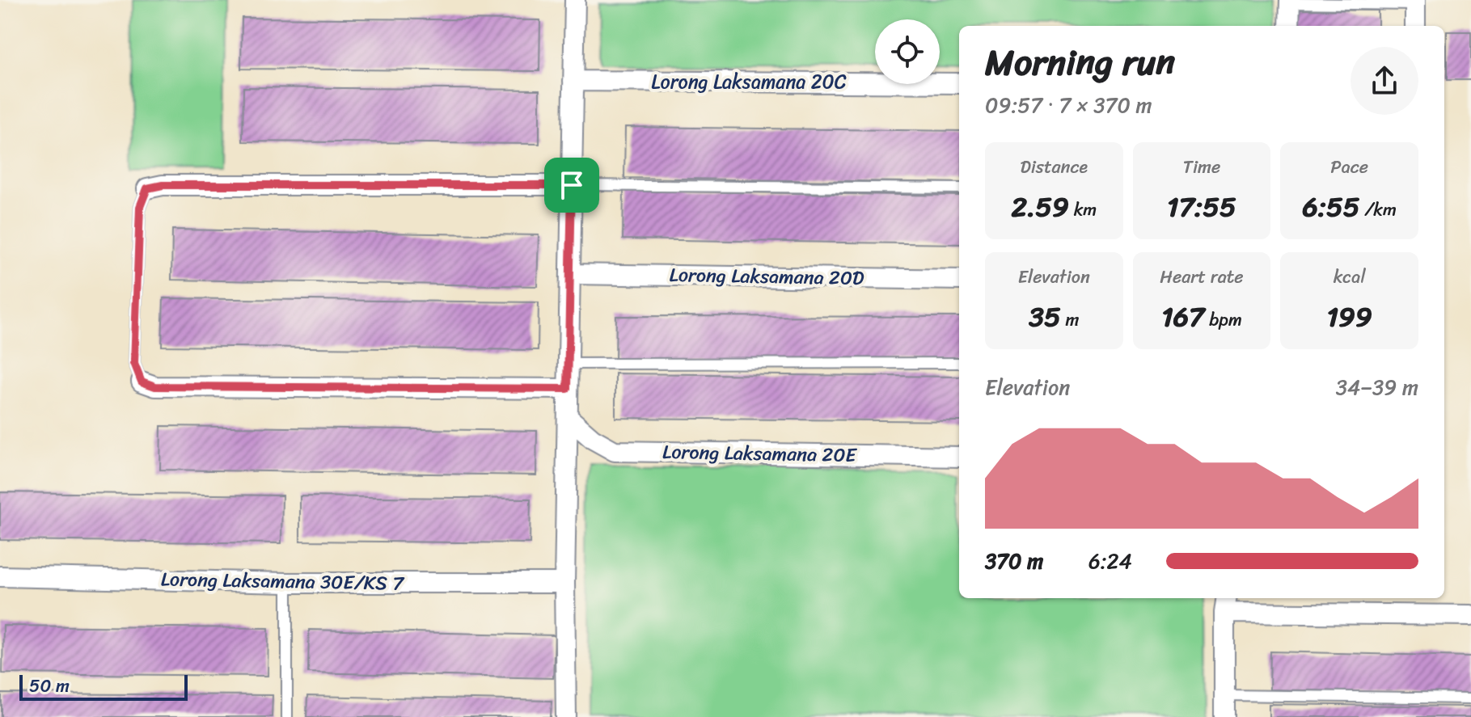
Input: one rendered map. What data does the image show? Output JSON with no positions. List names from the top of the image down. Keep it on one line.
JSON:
{"streets":{"street":["Lorong Laksamana 20C","Lorong Laksamana 20D","Lorong Laksamana 20E","Lorong Laksamana 30E/KS 7"]},"scale_bar":"50 m","page":{"heading":["Morning run","09:57 · 7 × 370 m"],"stats":[["Distance","2.59 km"],["Time","17:55"],["Pace","6:55 /km"],["Elevation","35 m"],["Heart rate","167 bpm"],["kcal","199"]],"chart":["Elevation","34–39 m"],"list":[{"name":"370 m","note":"6:24"}],"scale":"50 m"}}
